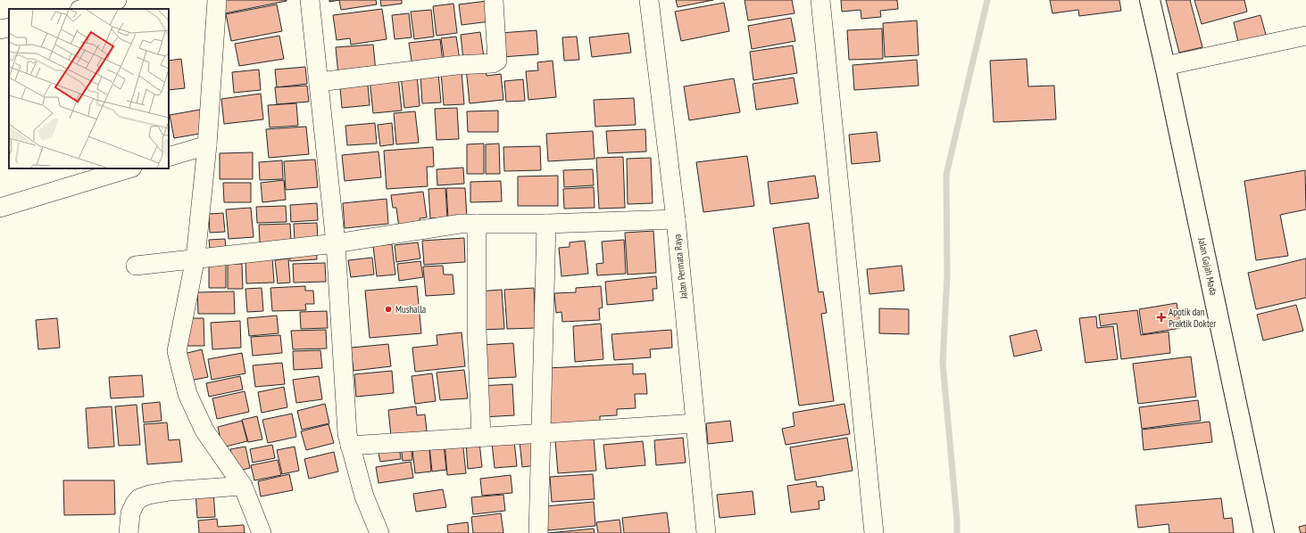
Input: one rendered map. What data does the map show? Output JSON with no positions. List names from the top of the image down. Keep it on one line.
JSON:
{"streets":{"main road":["Jalan Gajah Mada"],"street":["Jalan Permata Raya"]},"places":{"other":["Mushalla"],"health":["Apotik dan Praktik Dokter"]}}
